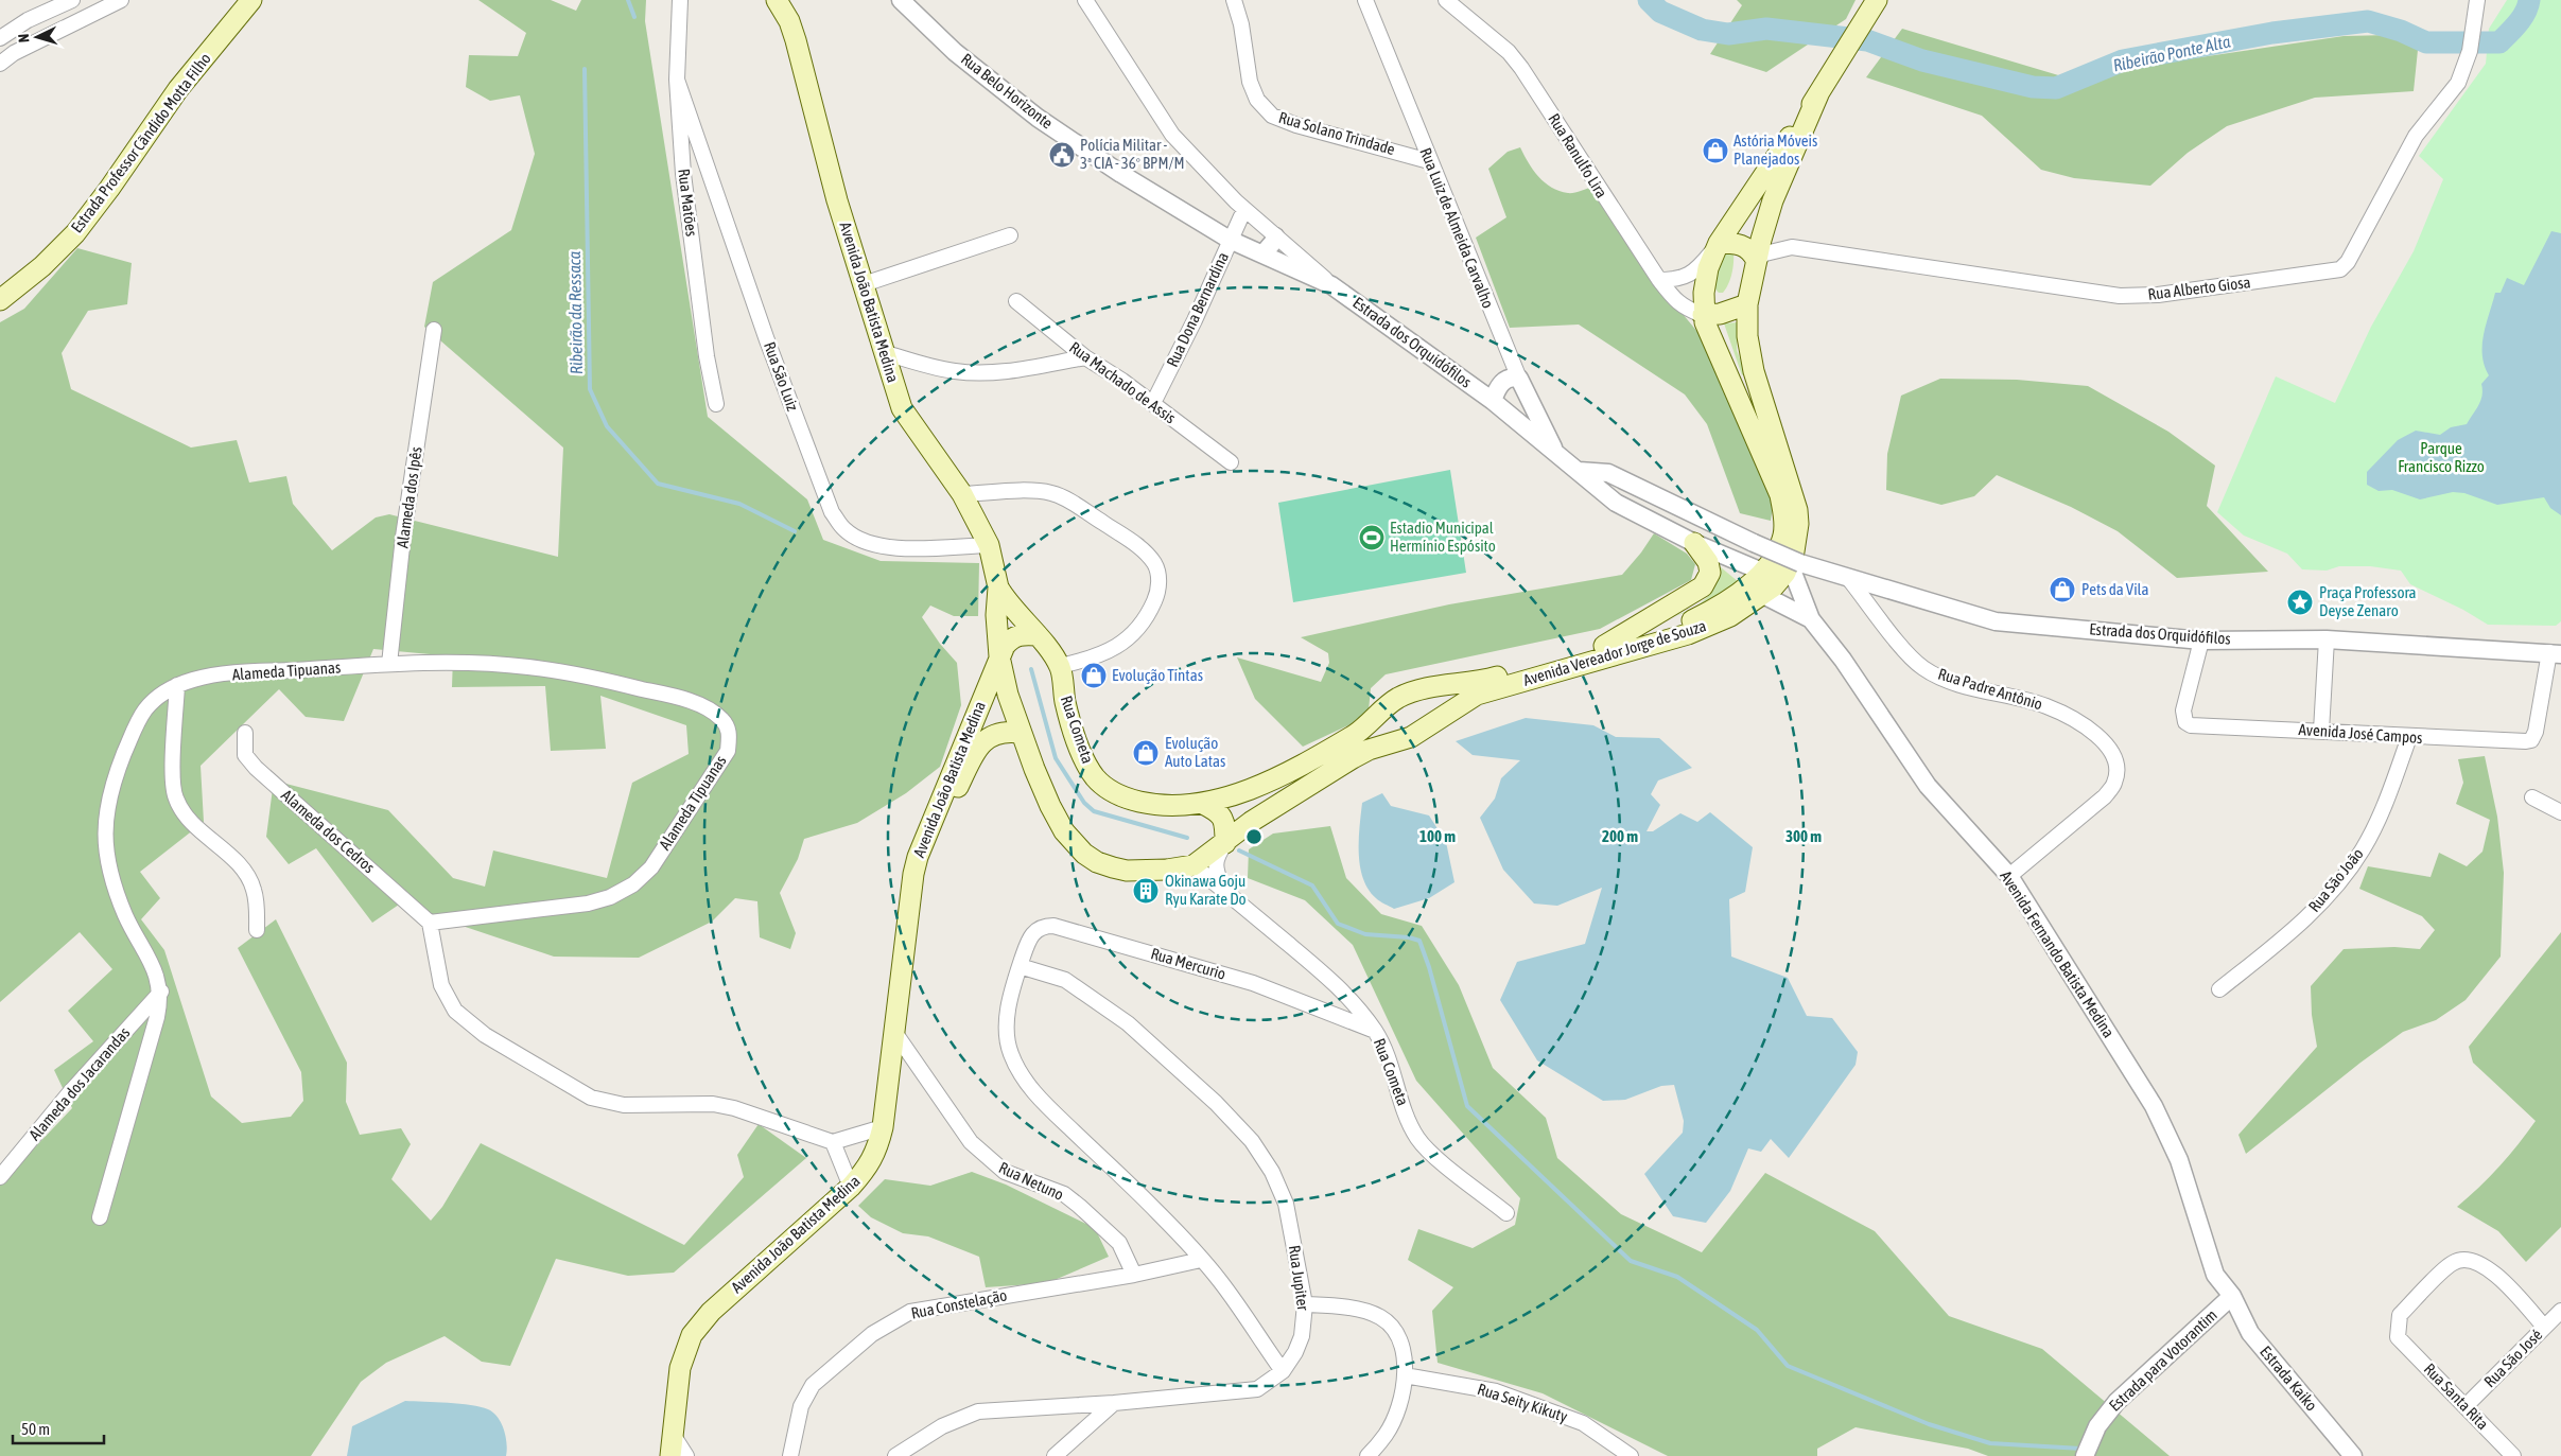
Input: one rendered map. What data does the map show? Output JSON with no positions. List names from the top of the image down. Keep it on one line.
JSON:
{"streets":{"main road":["Estrada Professor Cãndido Motta Filho","Avenida João Batista Medina","Avenida Vereador Jorge de Souza","Rua Cometa"],"street":["Rua Belo Horizonte","Rua Solano Trindade","Rua Ranulfo Lira","Rua Matões","Rua Luiz de Almeida Carvalho","Rua Alberto Giosa","Rua Dona Bernardina","Estrada dos Orquidófilos","Rua São Luiz","Rua Machado de Assis","Alameda dos Ipês","Alameda Tipuanas","Rua Padre Antônio","Avenida José Campos","Alameda dos Cedros","Rua São João","Avenida Fernando Batista Medina","Rua Mercurio","Alameda dos Jacarandas","Rua Netuno","Rua Jupiter","Rua Constelação","Rua São José","Estrada para Votorantim","Estrada Kaiko","Rua Santa Rita","Rua Seity Kikuty"]},"crossings":[["Rua Belo Horizonte","Rua Dona Bernardina"],["Rua Belo Horizonte","Estrada dos Orquidófilos"],["Rua Solano Trindade","Rua Luiz de Almeida Carvalho"],["Rua Ranulfo Lira","Avenida Vereador Jorge de Souza"],["Rua Matões","Rua São Luiz"],["Rua Luiz de Almeida Carvalho","Estrada dos Orquidófilos"],["Rua Alberto Giosa","Avenida Vereador Jorge de Souza"],["Avenida João Batista Medina","Rua São Luiz"],["Avenida João Batista Medina","Rua Cometa"],["Avenida João Batista Medina","Rua Netuno"],["Rua Dona Bernardina","Rua Machado de Assis"],["Estrada dos Orquidófilos","Avenida Vereador Jorge de Souza"],["Estrada dos Orquidófilos","Rua Padre Antônio"],["Estrada dos Orquidófilos","Avenida José Campos"],["Estrada dos Orquidófilos","Avenida Fernando Batista Medina"],["Alameda dos Ipês","Alameda Tipuanas"],["Avenida Vereador Jorge de Souza","Rua Cometa"],["Avenida Vereador Jorge de Souza","Avenida Fernando Batista Medina"],["Alameda Tipuanas","Alameda dos Cedros"],["Alameda Tipuanas","Alameda dos Jacarandas"],["Rua Padre Antônio","Avenida Fernando Batista Medina"],["Rua Cometa","Rua Mercurio"],["Avenida José Campos","Rua São João"],["Avenida Fernando Batista Medina","Estrada para Votorantim"],["Avenida Fernando Batista Medina","Estrada Kaiko"],["Rua Mercurio","Rua Jupiter"],["Rua Netuno","Rua Constelação"],["Rua São José","Rua Santa Rita"],["Estrada para Votorantim","Estrada Kaiko"]],"water":["Ribeirão Ponte Alta","Ribeirão da Ressaca"],"parks":["Parque Francisco Rizzo"],"places":{"shop":["Astória Móveis Planejados","Pets da Vila","Evolução Tintas","Evolução Auto Latas"],"public building":["Polícia Militar - 3ª CIA - 36º BPM/M"],"sports":["Estadio Municipal Hermínio Espósito"],"place":["Praça Professora Deyse Zenaro"],"building":["Okinawa Goju Ryu Karate Do"]},"scale_bar":"50 m","north":"left","rings":["100 m","200 m","300 m"]}
